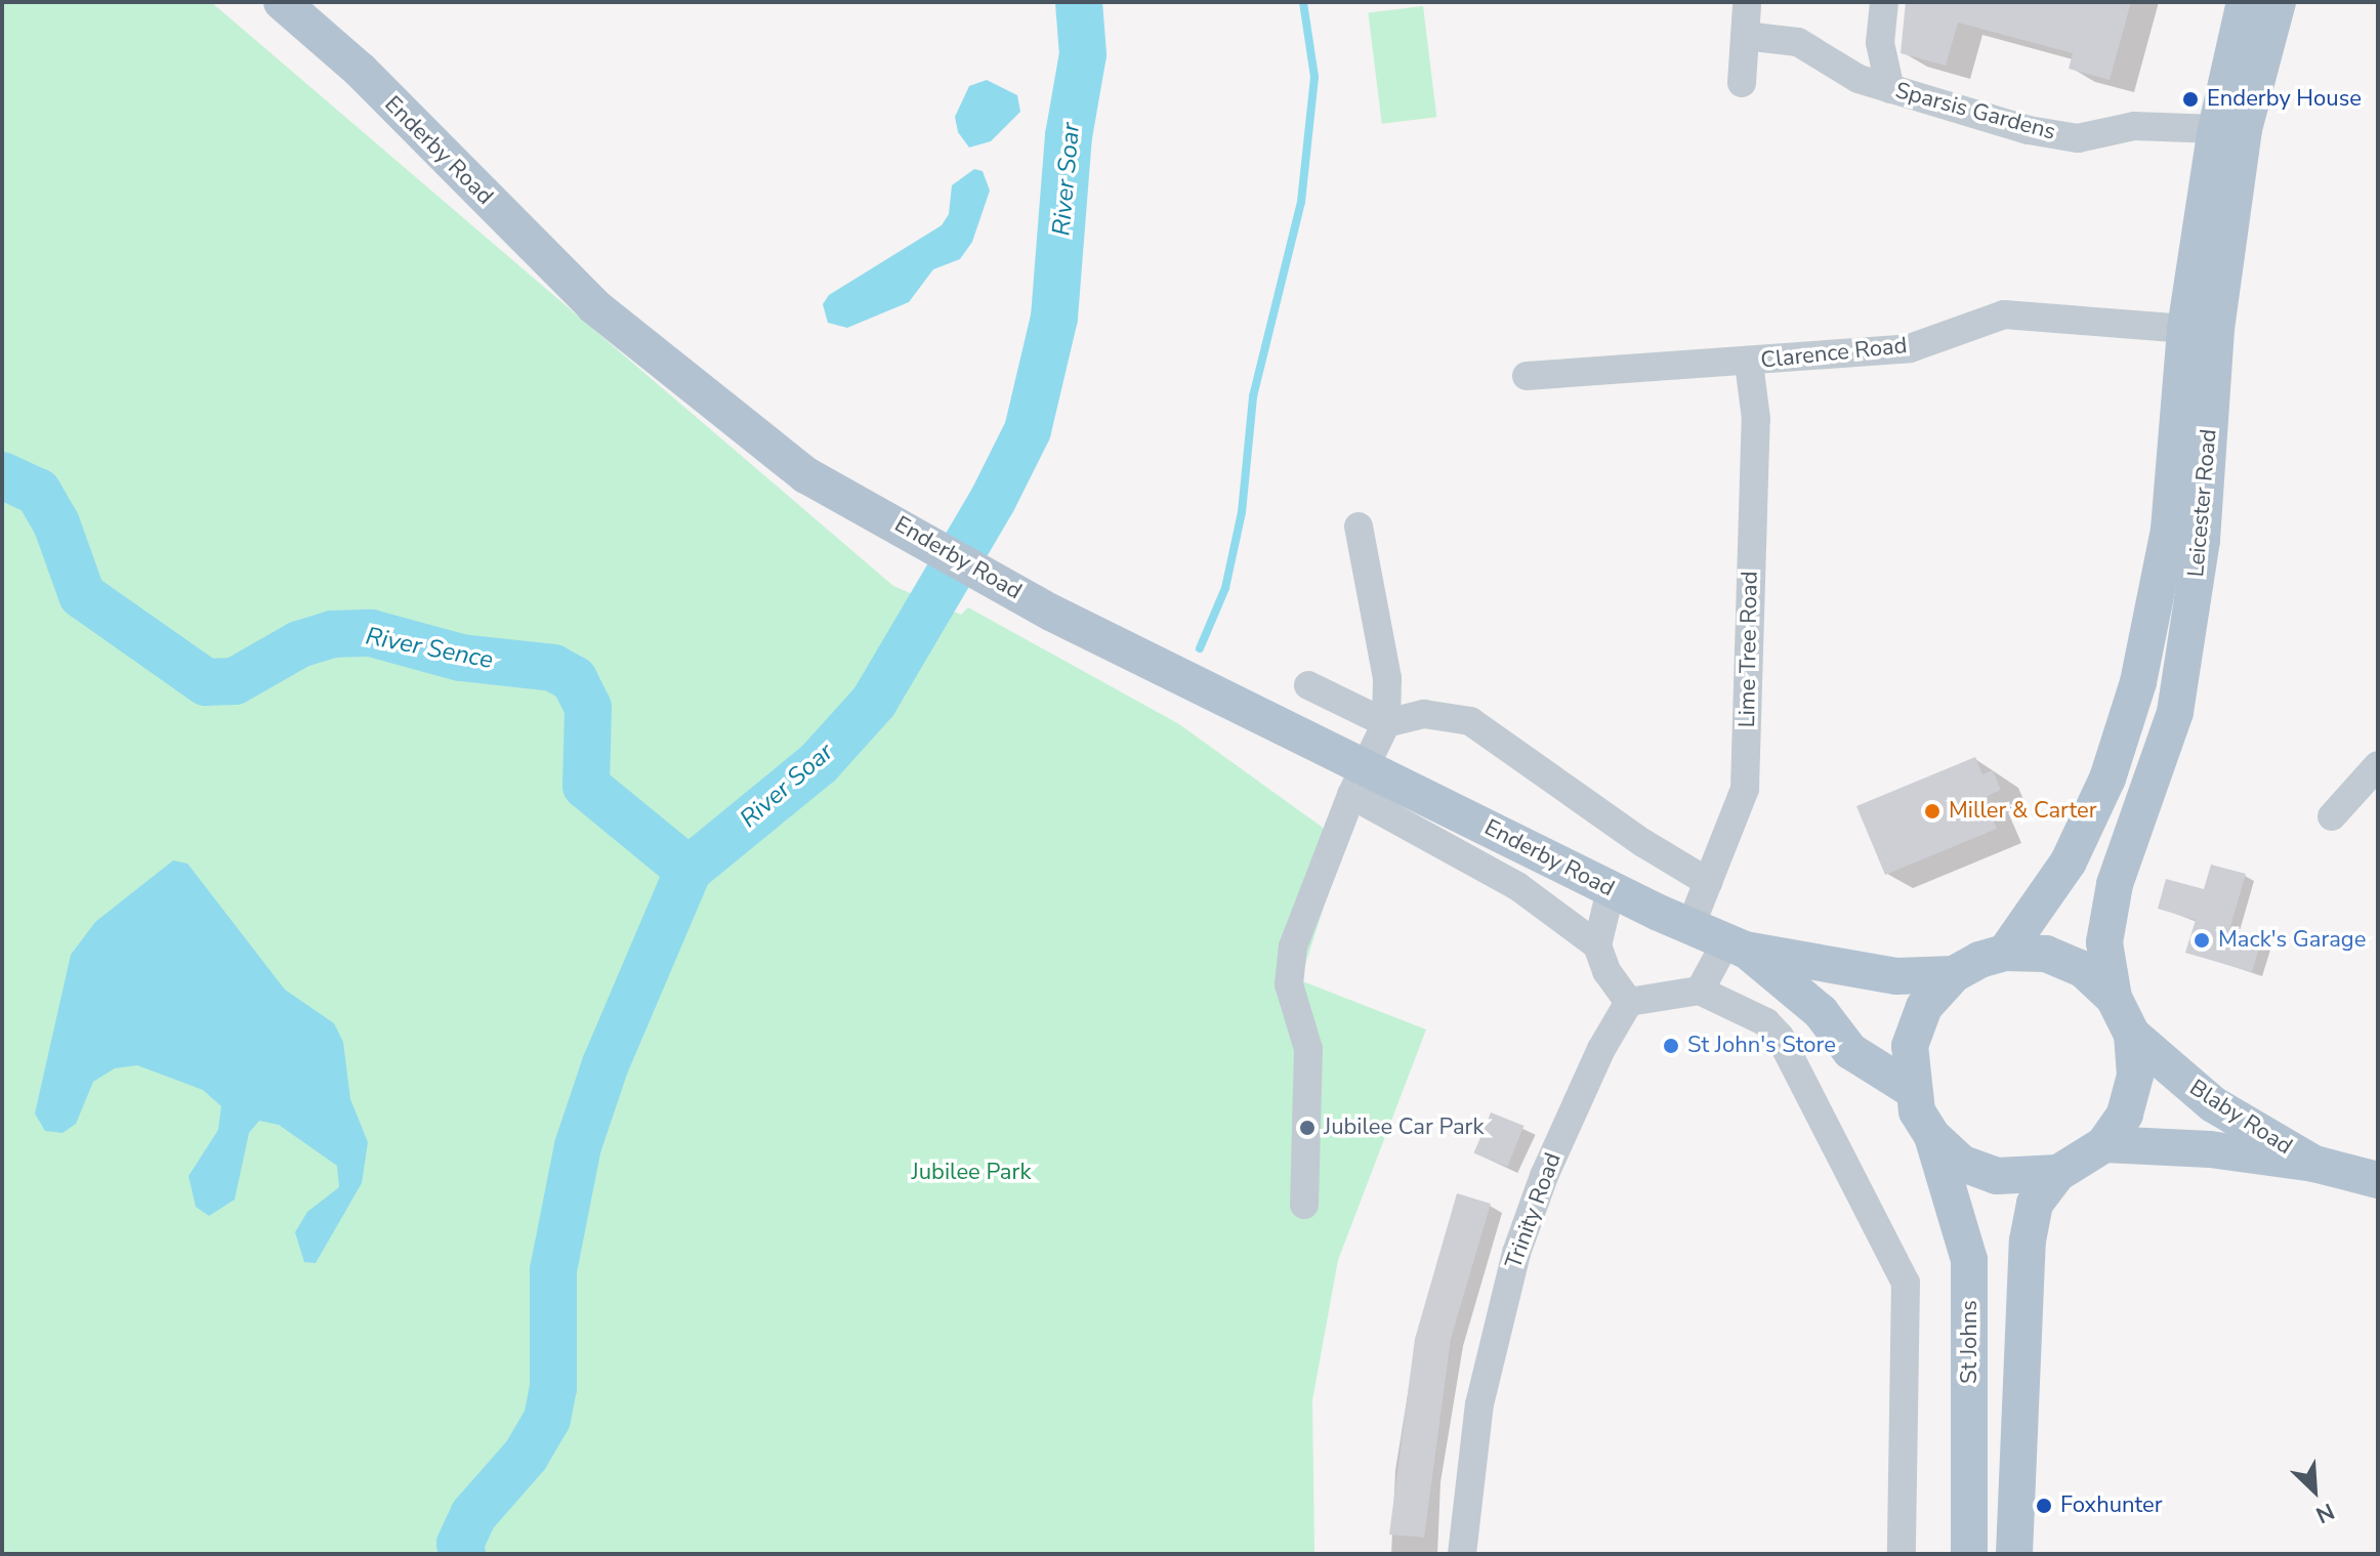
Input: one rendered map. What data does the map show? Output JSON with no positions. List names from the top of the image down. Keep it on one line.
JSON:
{"streets":{"main road":["Enderby Road","Leicester Road","Blaby Road","St Johns"],"street":["Sparsis Gardens","Clarence Road","Lime Tree Road","Trinity Road"]},"crossings":[["Sparsis Gardens","Leicester Road"],["Enderby Road","Leicester Road"],["Enderby Road","Lime Tree Road"],["Enderby Road","Blaby Road"],["Enderby Road","St Johns"],["Clarence Road","Leicester Road"],["Clarence Road","Lime Tree Road"],["Leicester Road","Blaby Road"],["Leicester Road","St Johns"],["Blaby Road","St Johns"]],"water":["River Soar","River Sence"],"parks":["Jubilee Park"],"places":["Enderby House","Miller & Carter","Mack's Garage","St John's Store","Jubilee Car Park","Foxhunter"],"north":"bottom right"}
